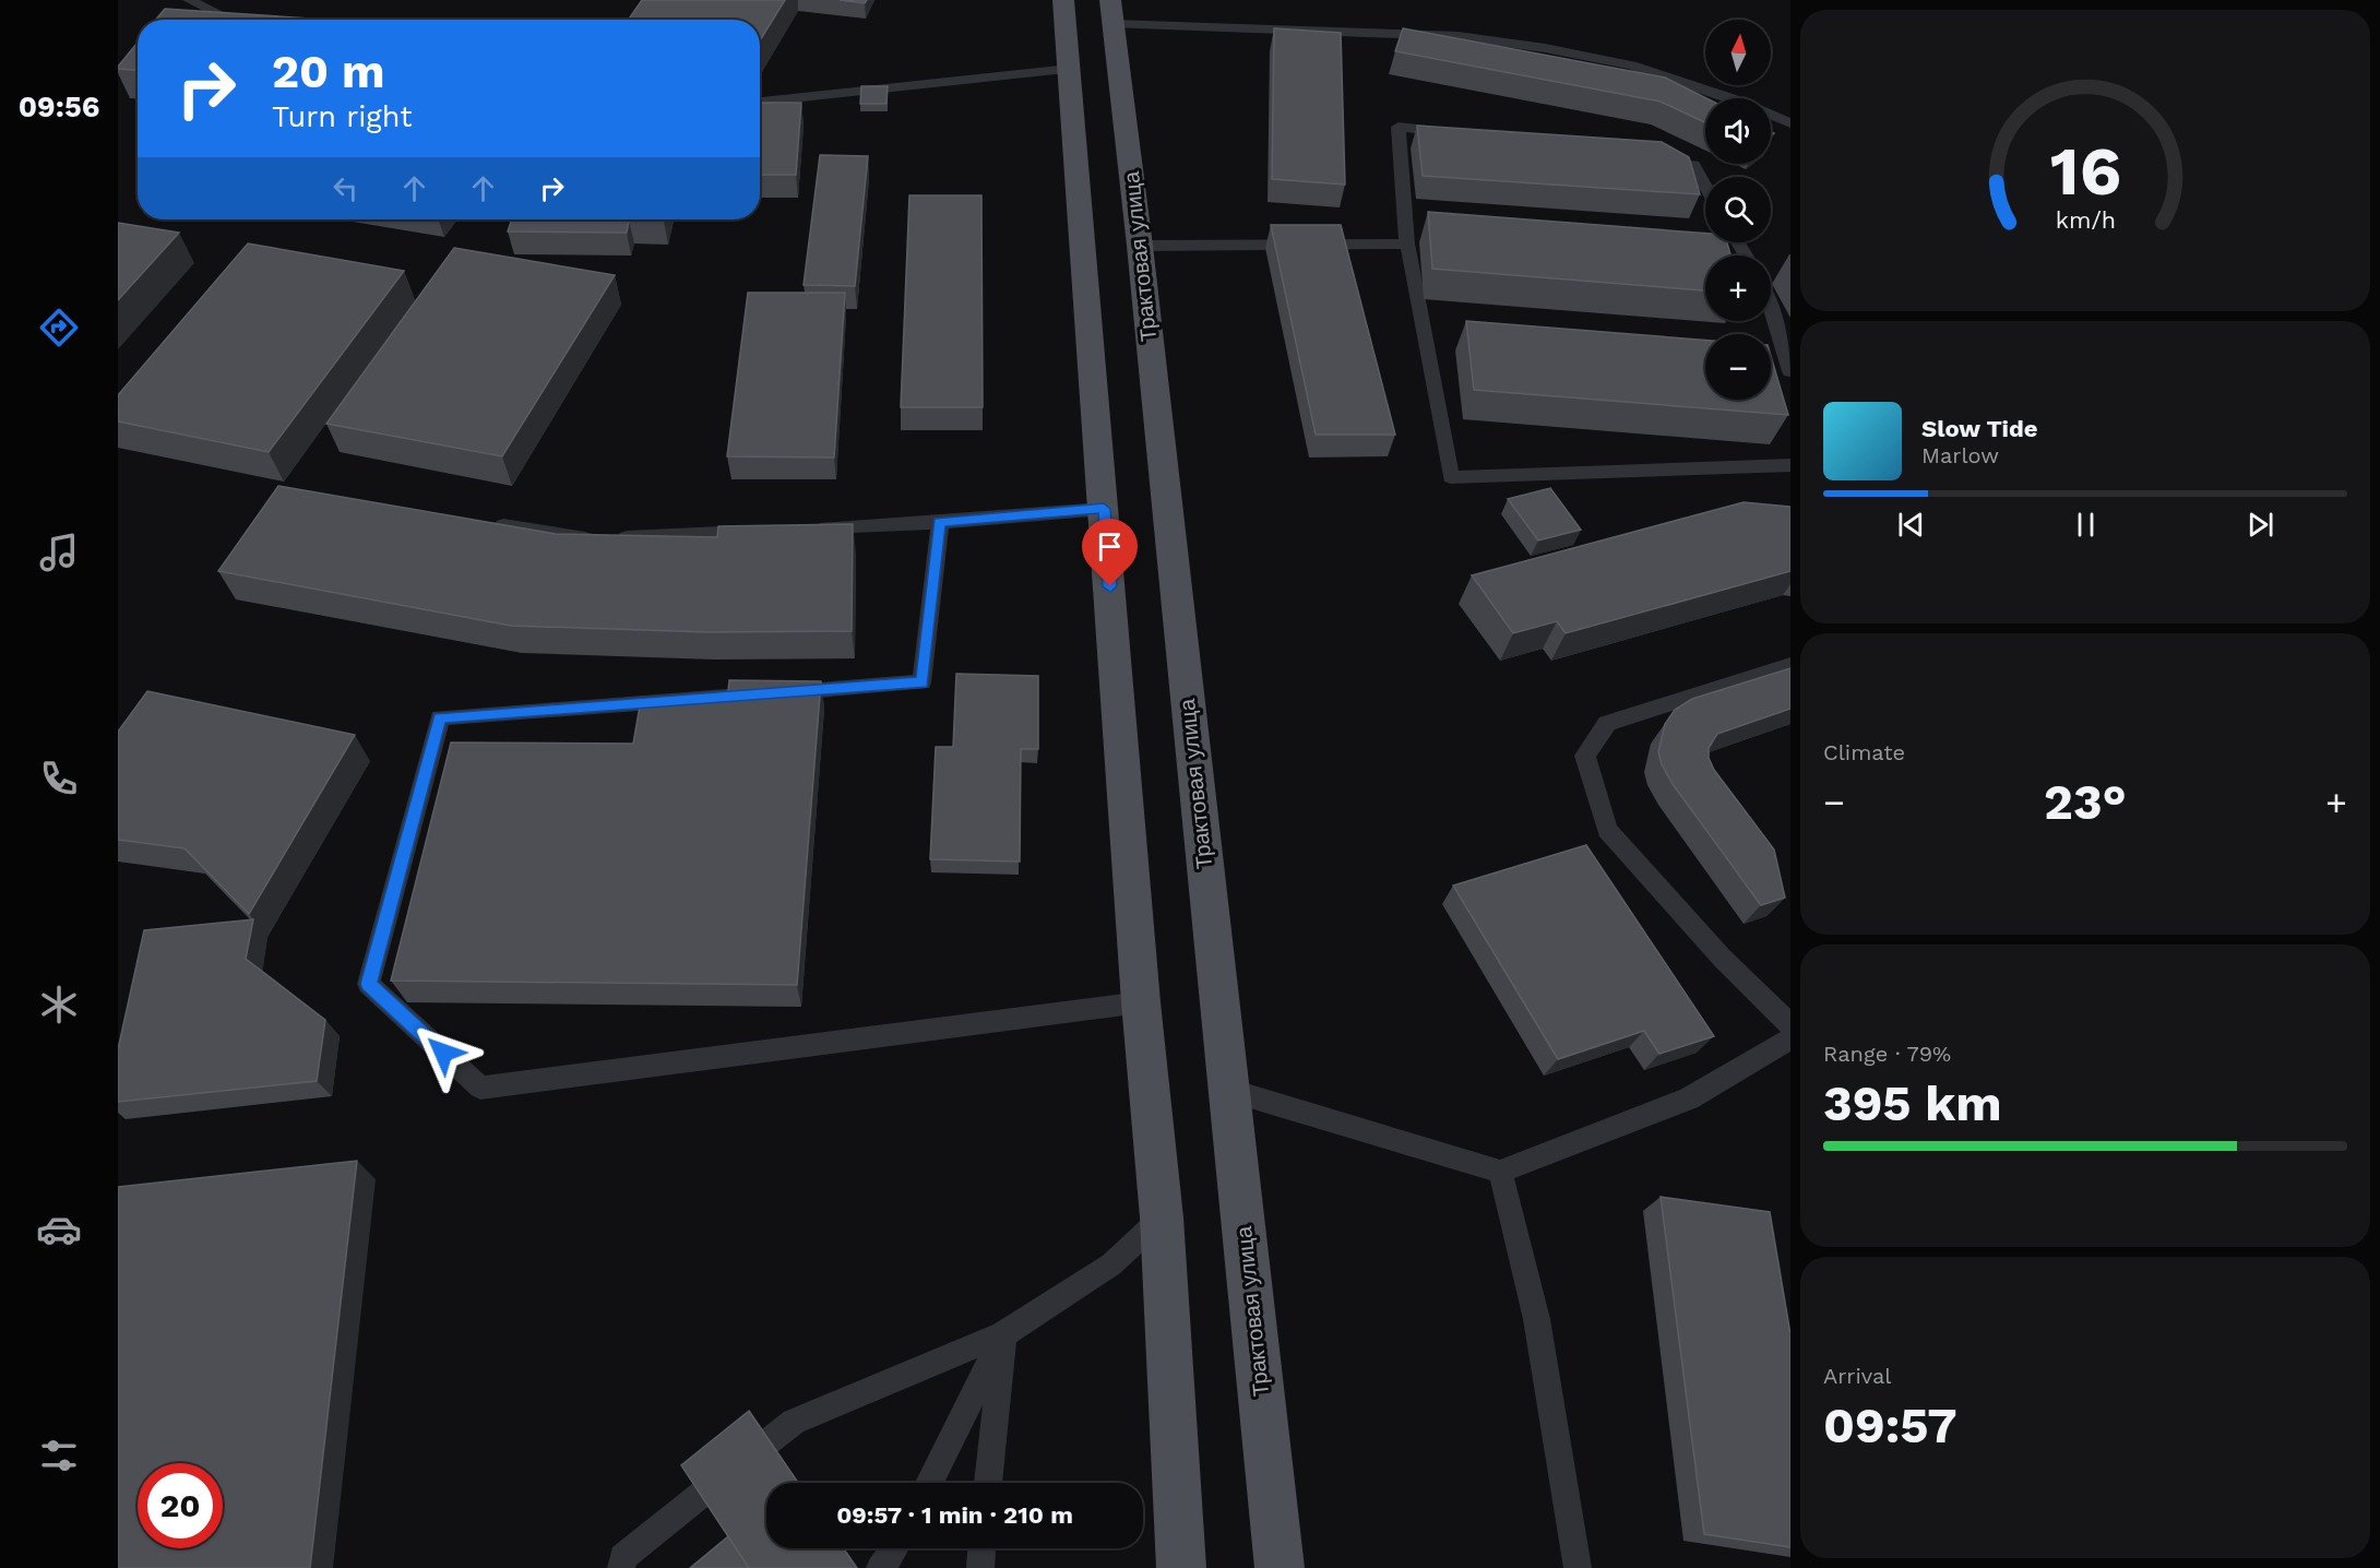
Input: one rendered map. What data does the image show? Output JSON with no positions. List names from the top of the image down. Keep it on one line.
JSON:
{"streets":{"main road":["Трактовая улица"]},"north":"top","page":{"tabs":"09:56","map_buttons":["+","−"],"turn":["20 m","Turn right"],"song":["Slow Tide","Marlow"],"tile":["Climate",["Range · 79%","395 km"],["Arrival","09:57"]],"heat":["−","23°","+"],"limit":"20","trip":"09:57 · 1 min · 210 m","gauge":["16","km/h"]}}
